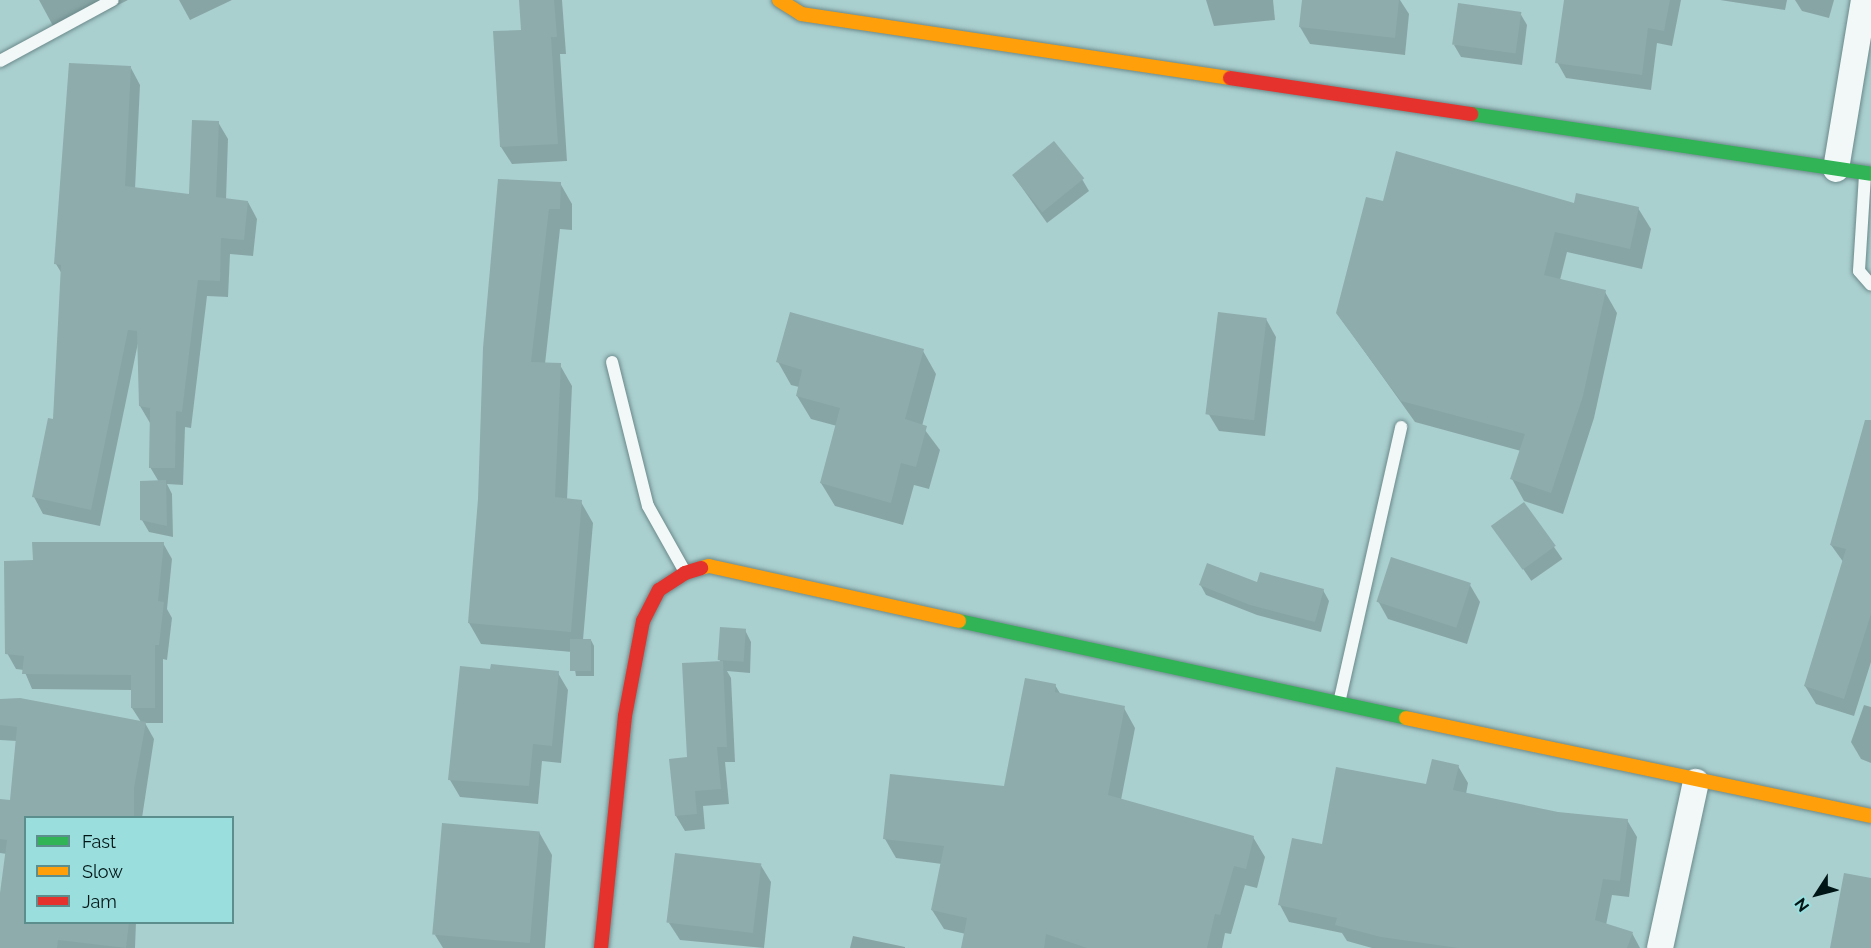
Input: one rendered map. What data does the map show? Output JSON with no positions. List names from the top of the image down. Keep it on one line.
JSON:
{"legend":["Fast","Slow","Jam"],"north":"bottom left"}
